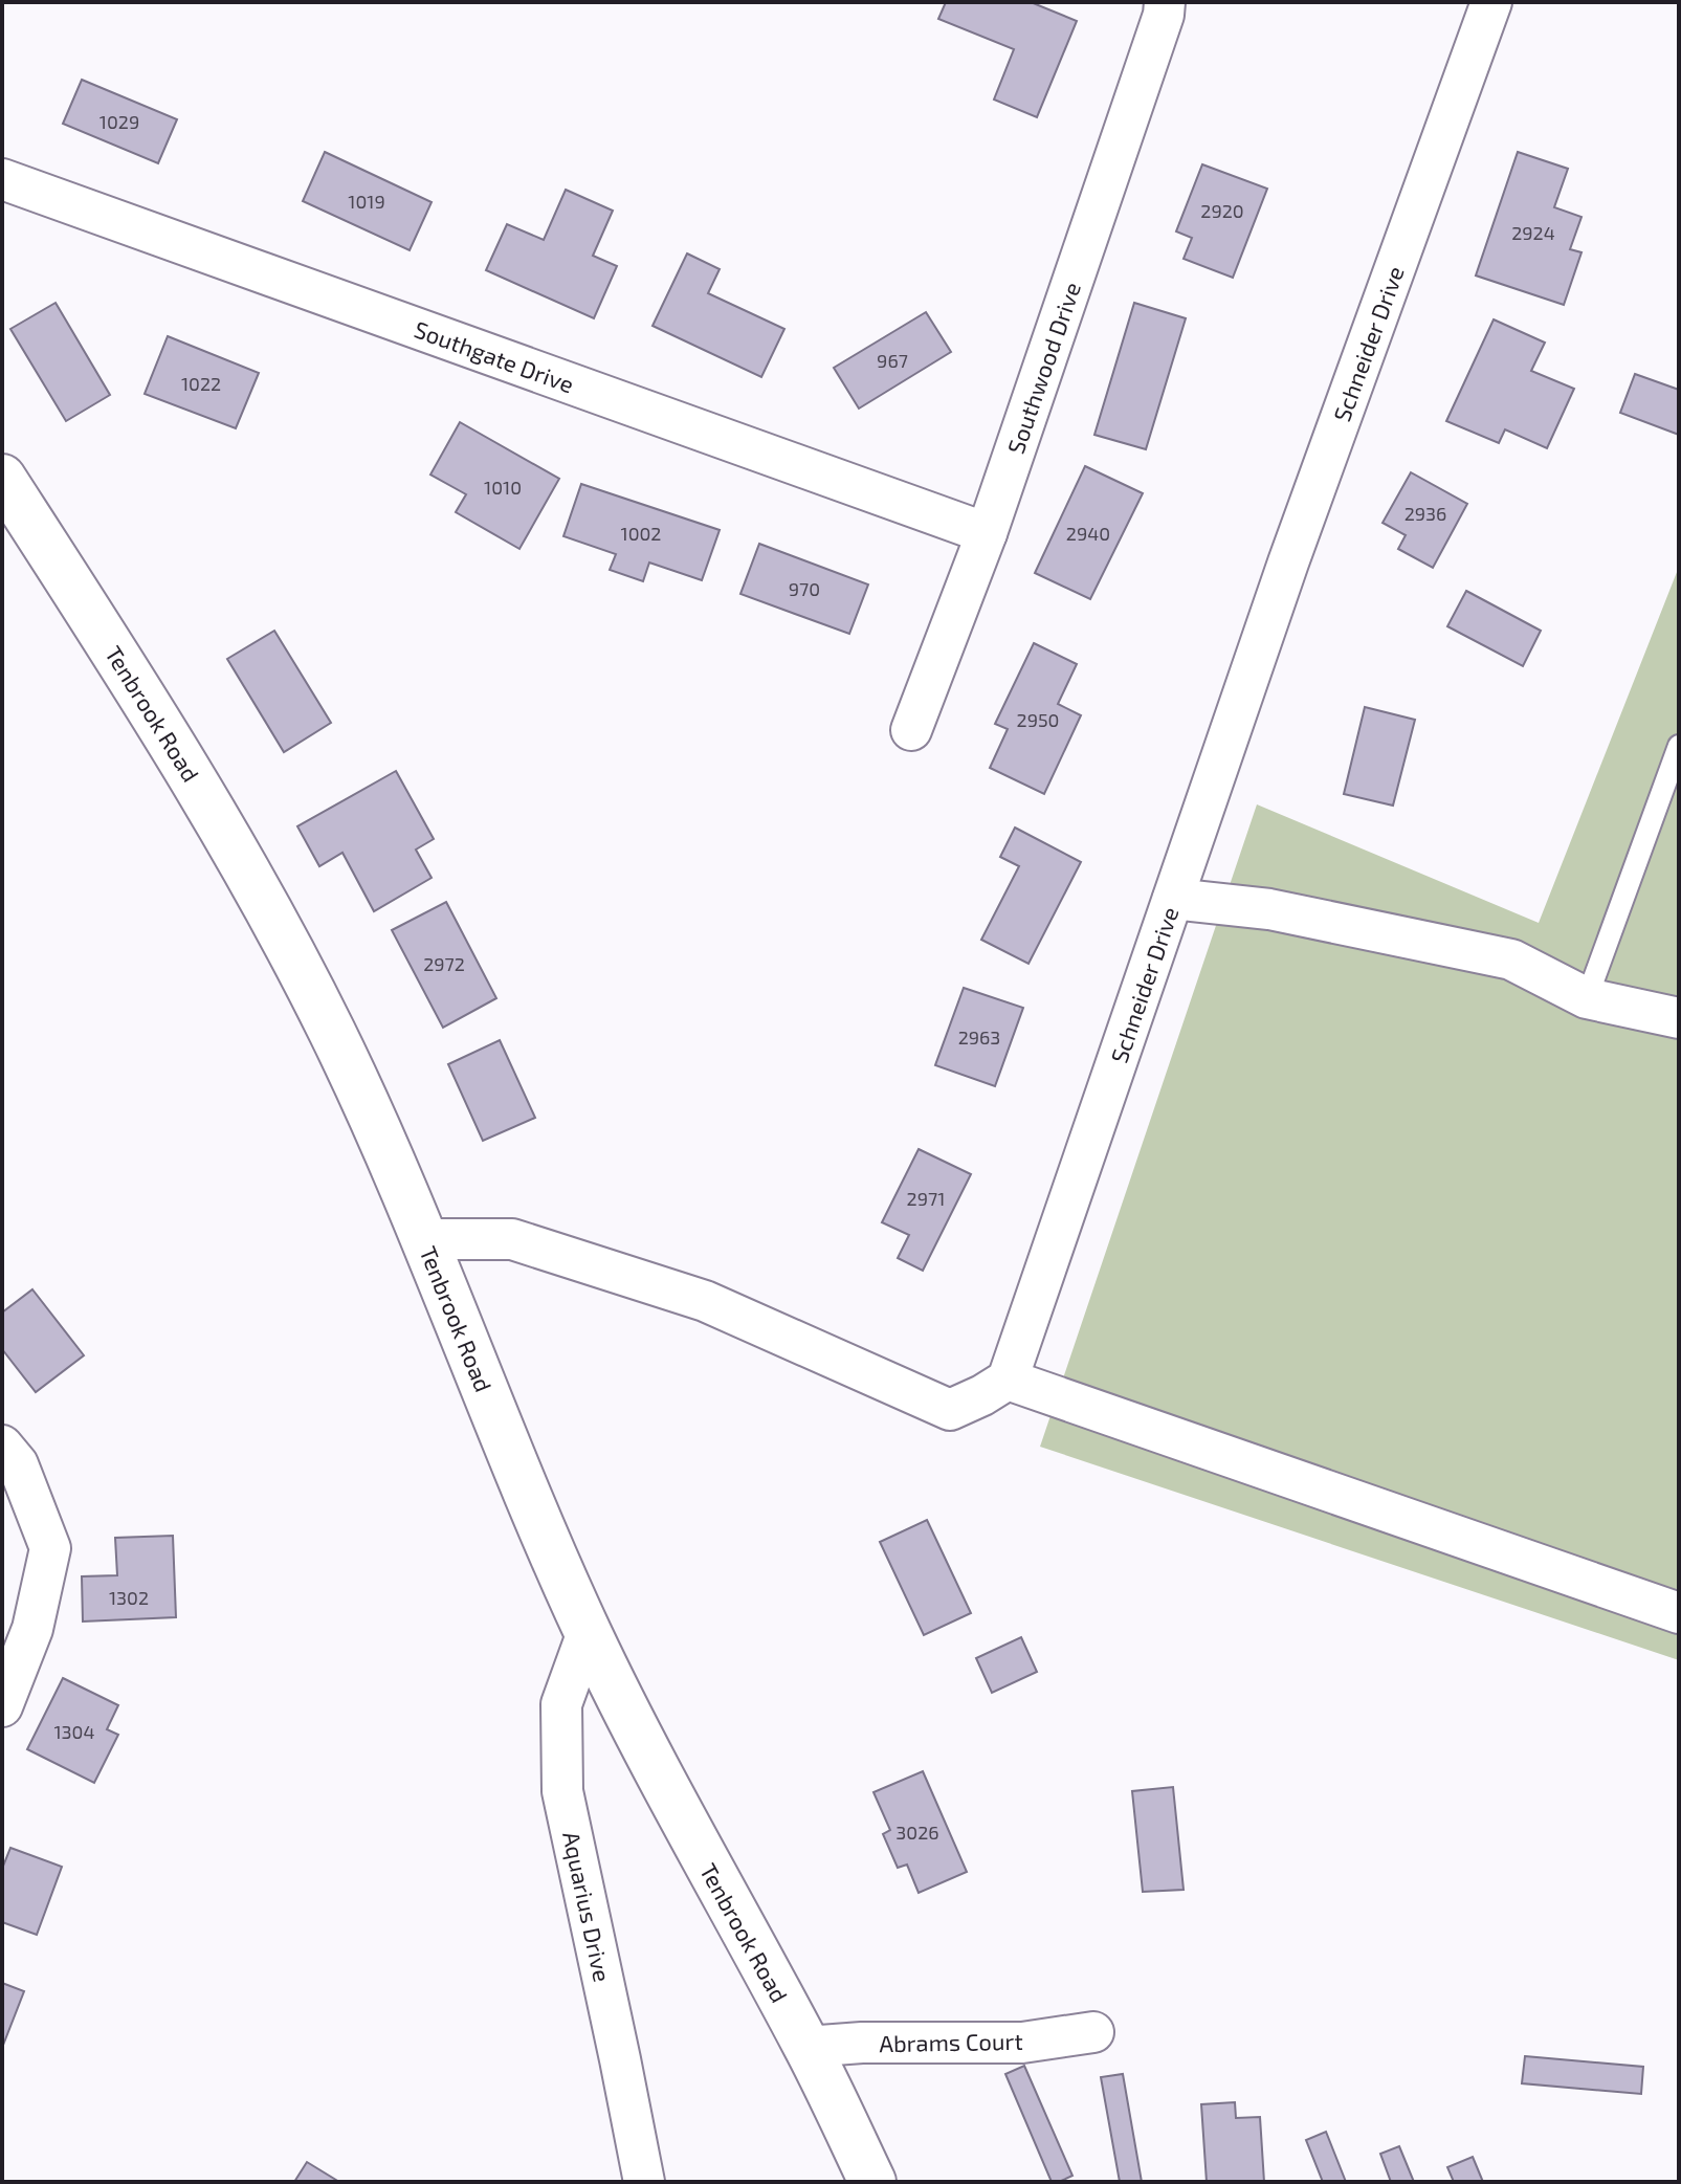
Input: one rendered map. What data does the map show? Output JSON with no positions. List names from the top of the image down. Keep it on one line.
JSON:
{"streets":{"street":["Schneider Drive","Southgate Drive","Southwood Drive","Tenbrook Road","Aquarius Drive","Abrams Court"]},"crossings":[["Southgate Drive","Southwood Drive"],["Tenbrook Road","Aquarius Drive"],["Tenbrook Road","Abrams Court"]],"house_numbers":["1029","1019","2920","2924","967","1022","1010","2936","1002","2940","970","2950","2972","2963","2971","1302","1304","3026"]}
